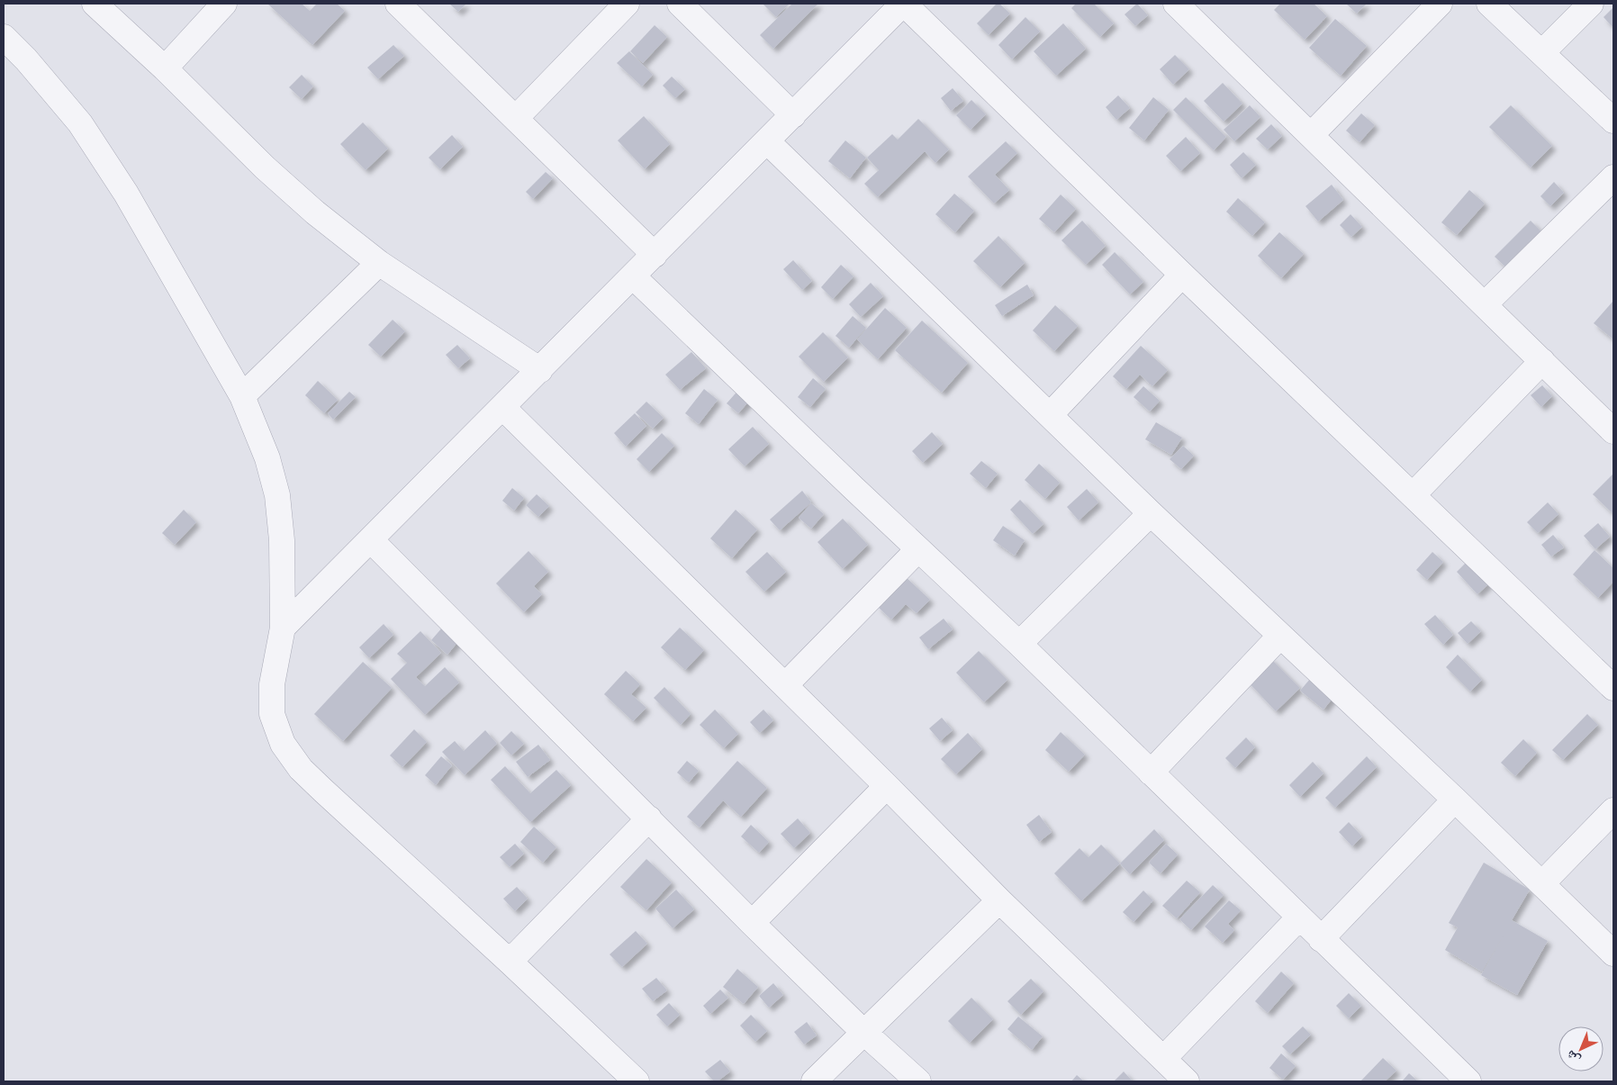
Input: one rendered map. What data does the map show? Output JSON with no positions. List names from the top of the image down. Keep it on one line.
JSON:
{"north":"bottom left"}
